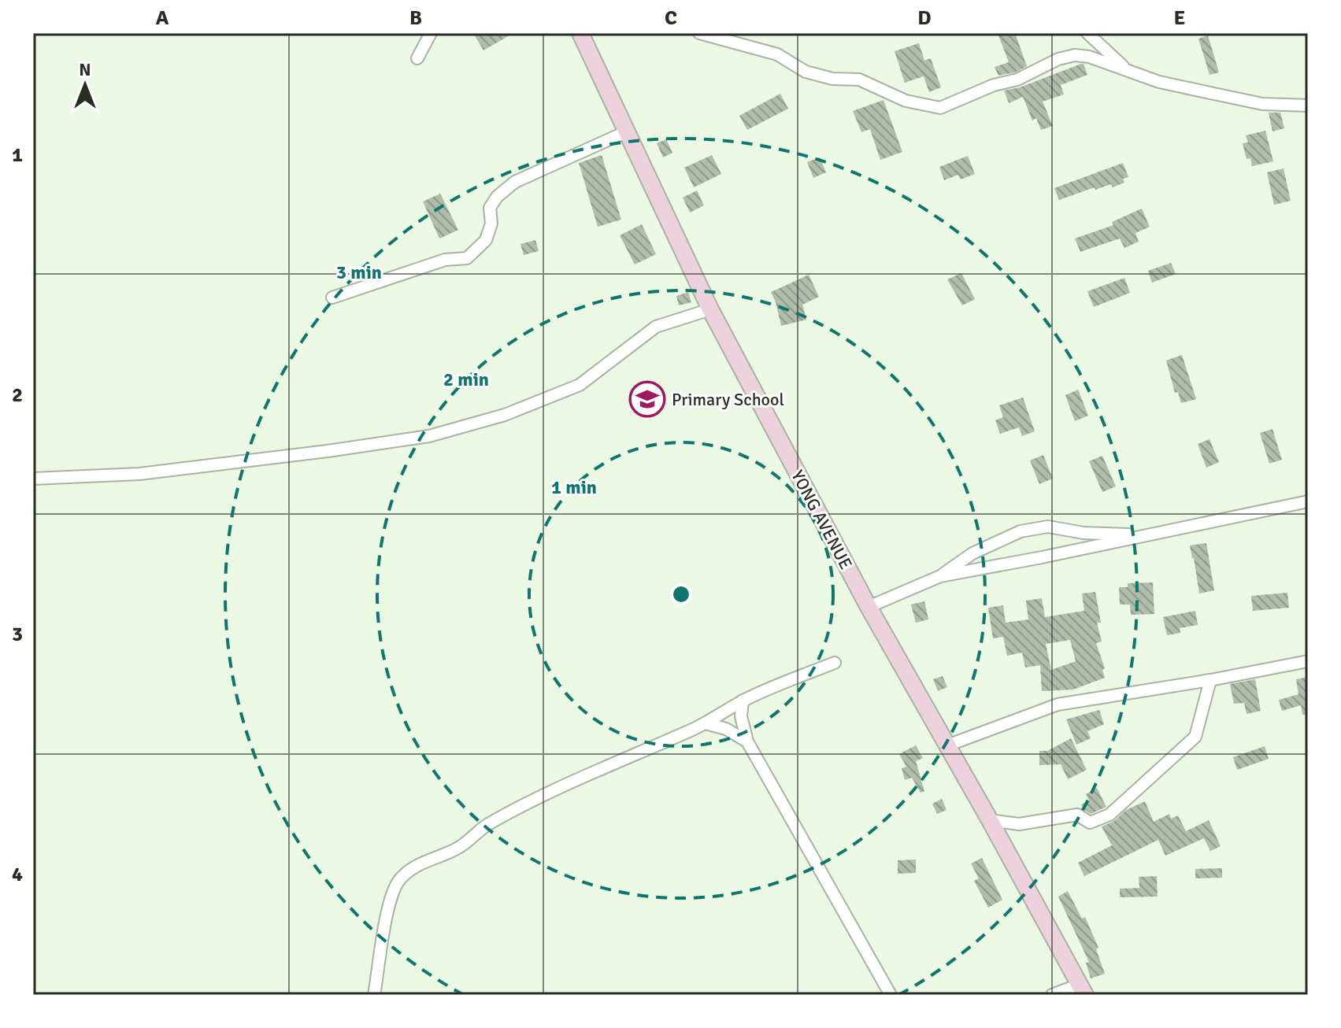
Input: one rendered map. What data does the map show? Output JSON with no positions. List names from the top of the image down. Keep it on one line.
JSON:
{"streets":{"street":["YONG AVENUE"]},"places":{"school or university":["Primary School"]},"north":"top","grid":{"columns":["A","B","C","D","E"],"rows":["1","2","3","4"]},"rings":["3 min","2 min","1 min"]}
